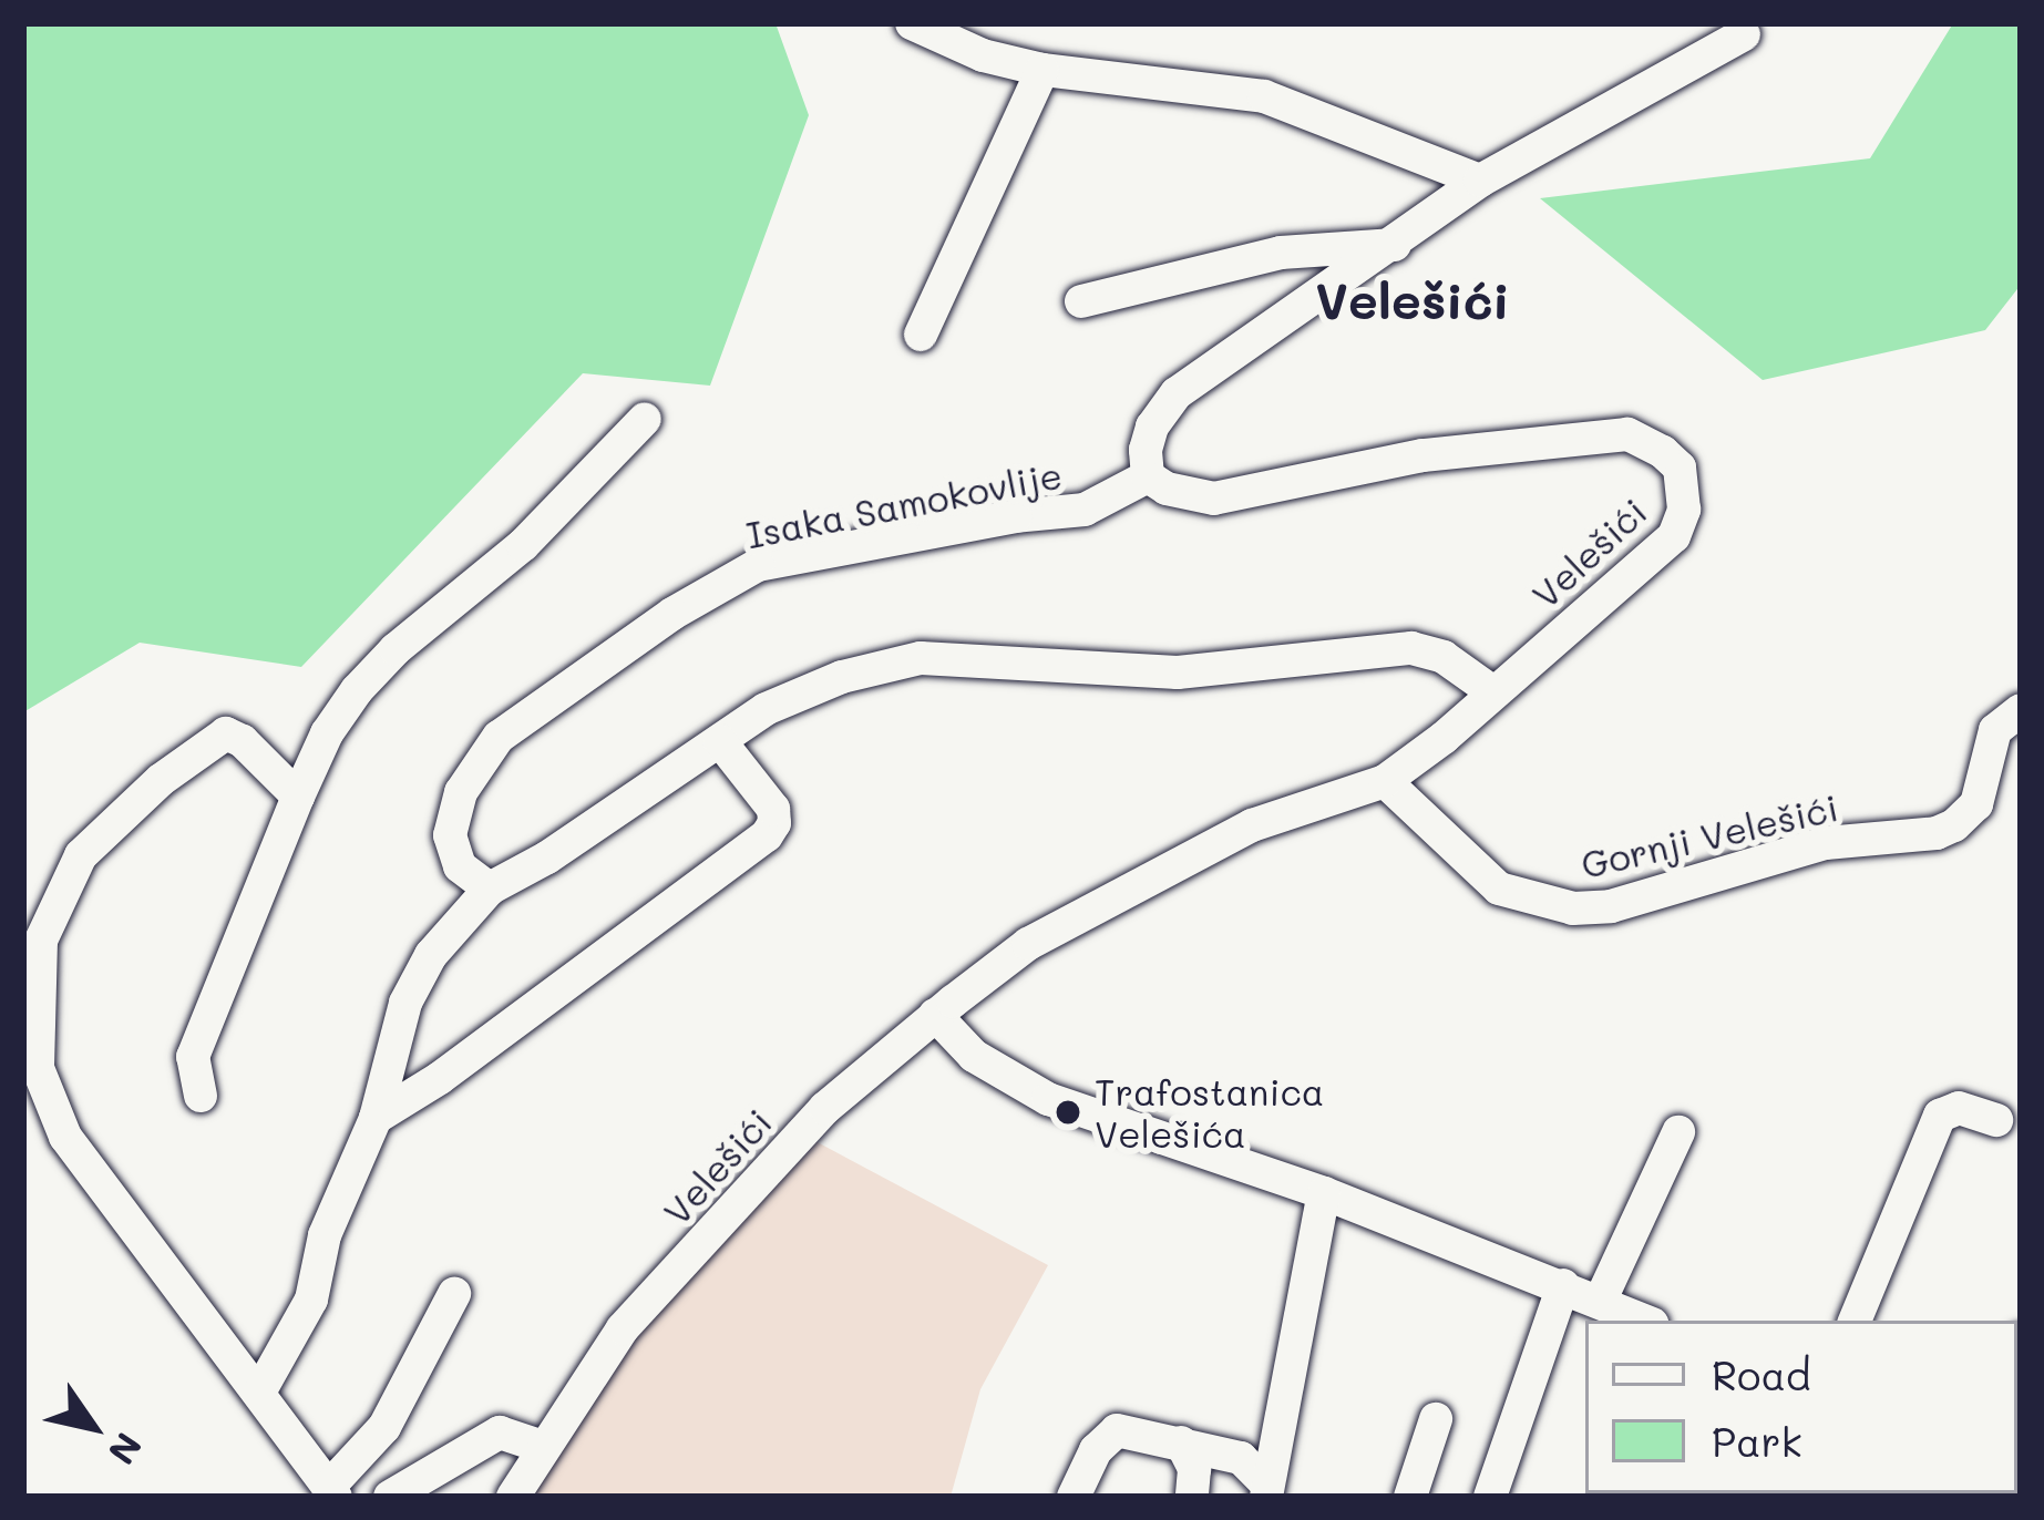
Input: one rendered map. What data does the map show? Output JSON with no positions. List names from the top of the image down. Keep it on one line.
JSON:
{"streets":{"street":["Isaka Samokovlije","Velešići","Gornji Velešići"]},"crossings":[["Isaka Samokovlije","Velešići"],["Velešići","Gornji Velešići"]],"districts":["Velešići"],"places":["Trafostanica Velešića"],"legend":["Road","Park"],"north":"bottom right"}
